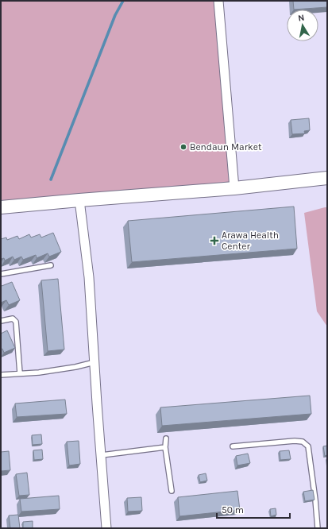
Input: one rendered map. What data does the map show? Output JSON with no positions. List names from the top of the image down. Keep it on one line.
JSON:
{"places":{"other":["Bendaun Market"],"health":["Arawa Health Center"]},"scale_bar":"50 m","north":"top"}
